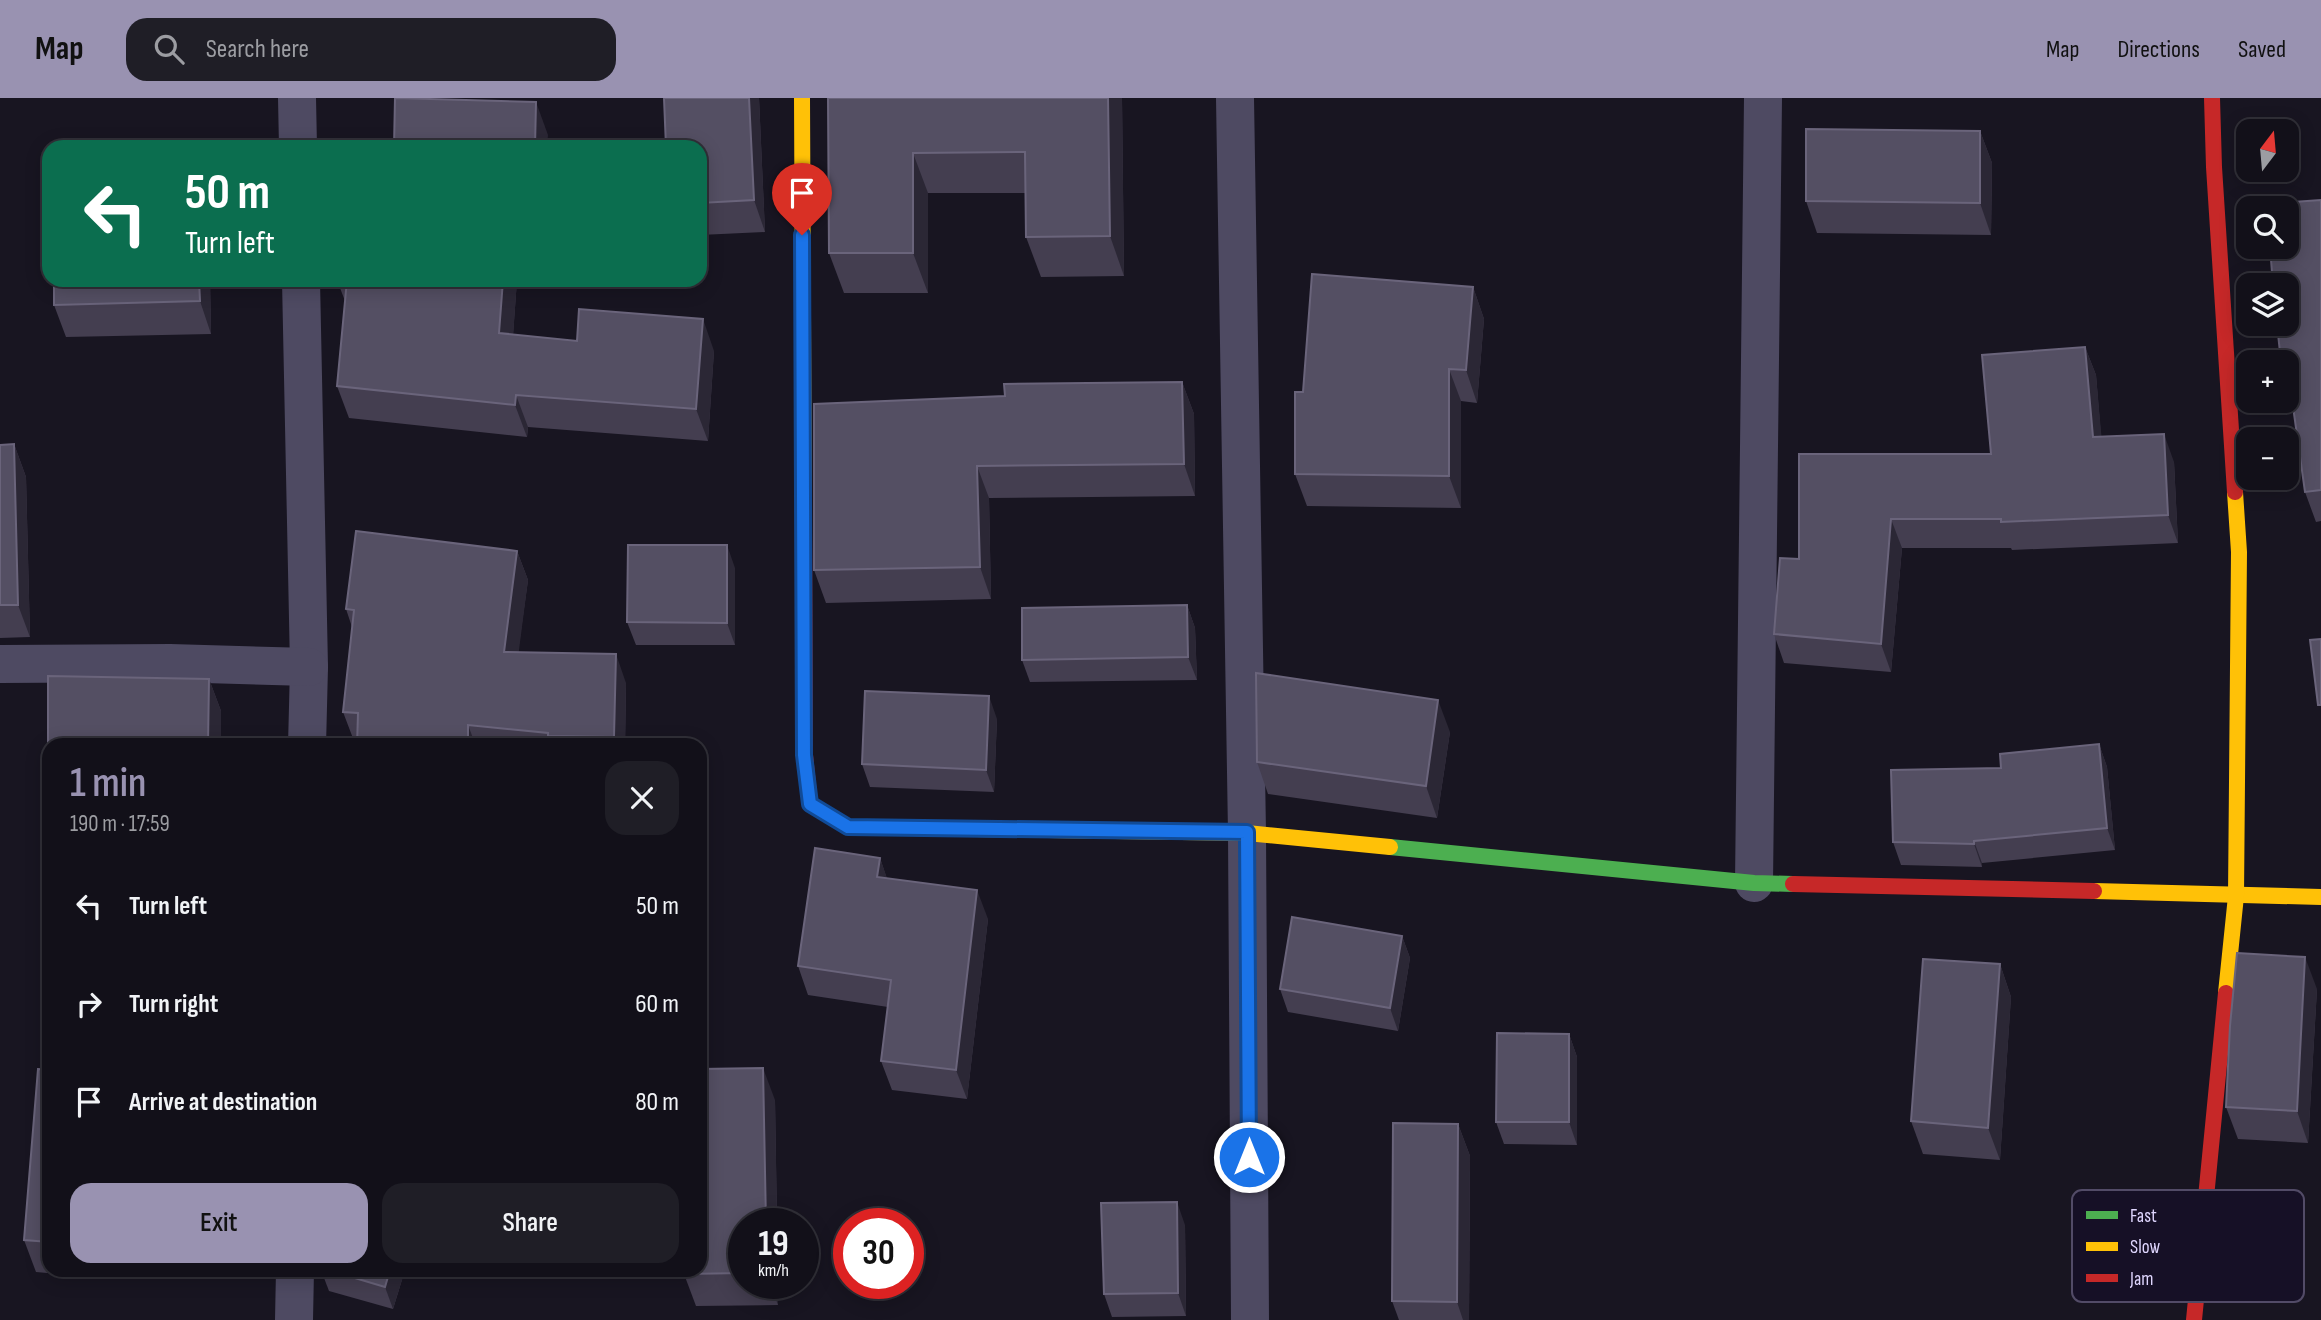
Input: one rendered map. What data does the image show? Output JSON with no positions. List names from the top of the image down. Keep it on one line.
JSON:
{"legend":["Fast","Slow","Jam"],"north":"top","page":{"header":"Map","search":"Search here","nav":["Map","Directions","Saved"],"map_buttons":["+","−"],"turn":["50 m","Turn left"],"heading":["1 min","190 m · 17:59"],"list":[{"name":"Turn left","value":"50 m"},{"name":"Turn right","value":"60 m"},{"name":"Arrive at destination","value":"80 m"}],"buttons":["Exit","Share"],"speed":"19 km/h","limit":"30"}}
